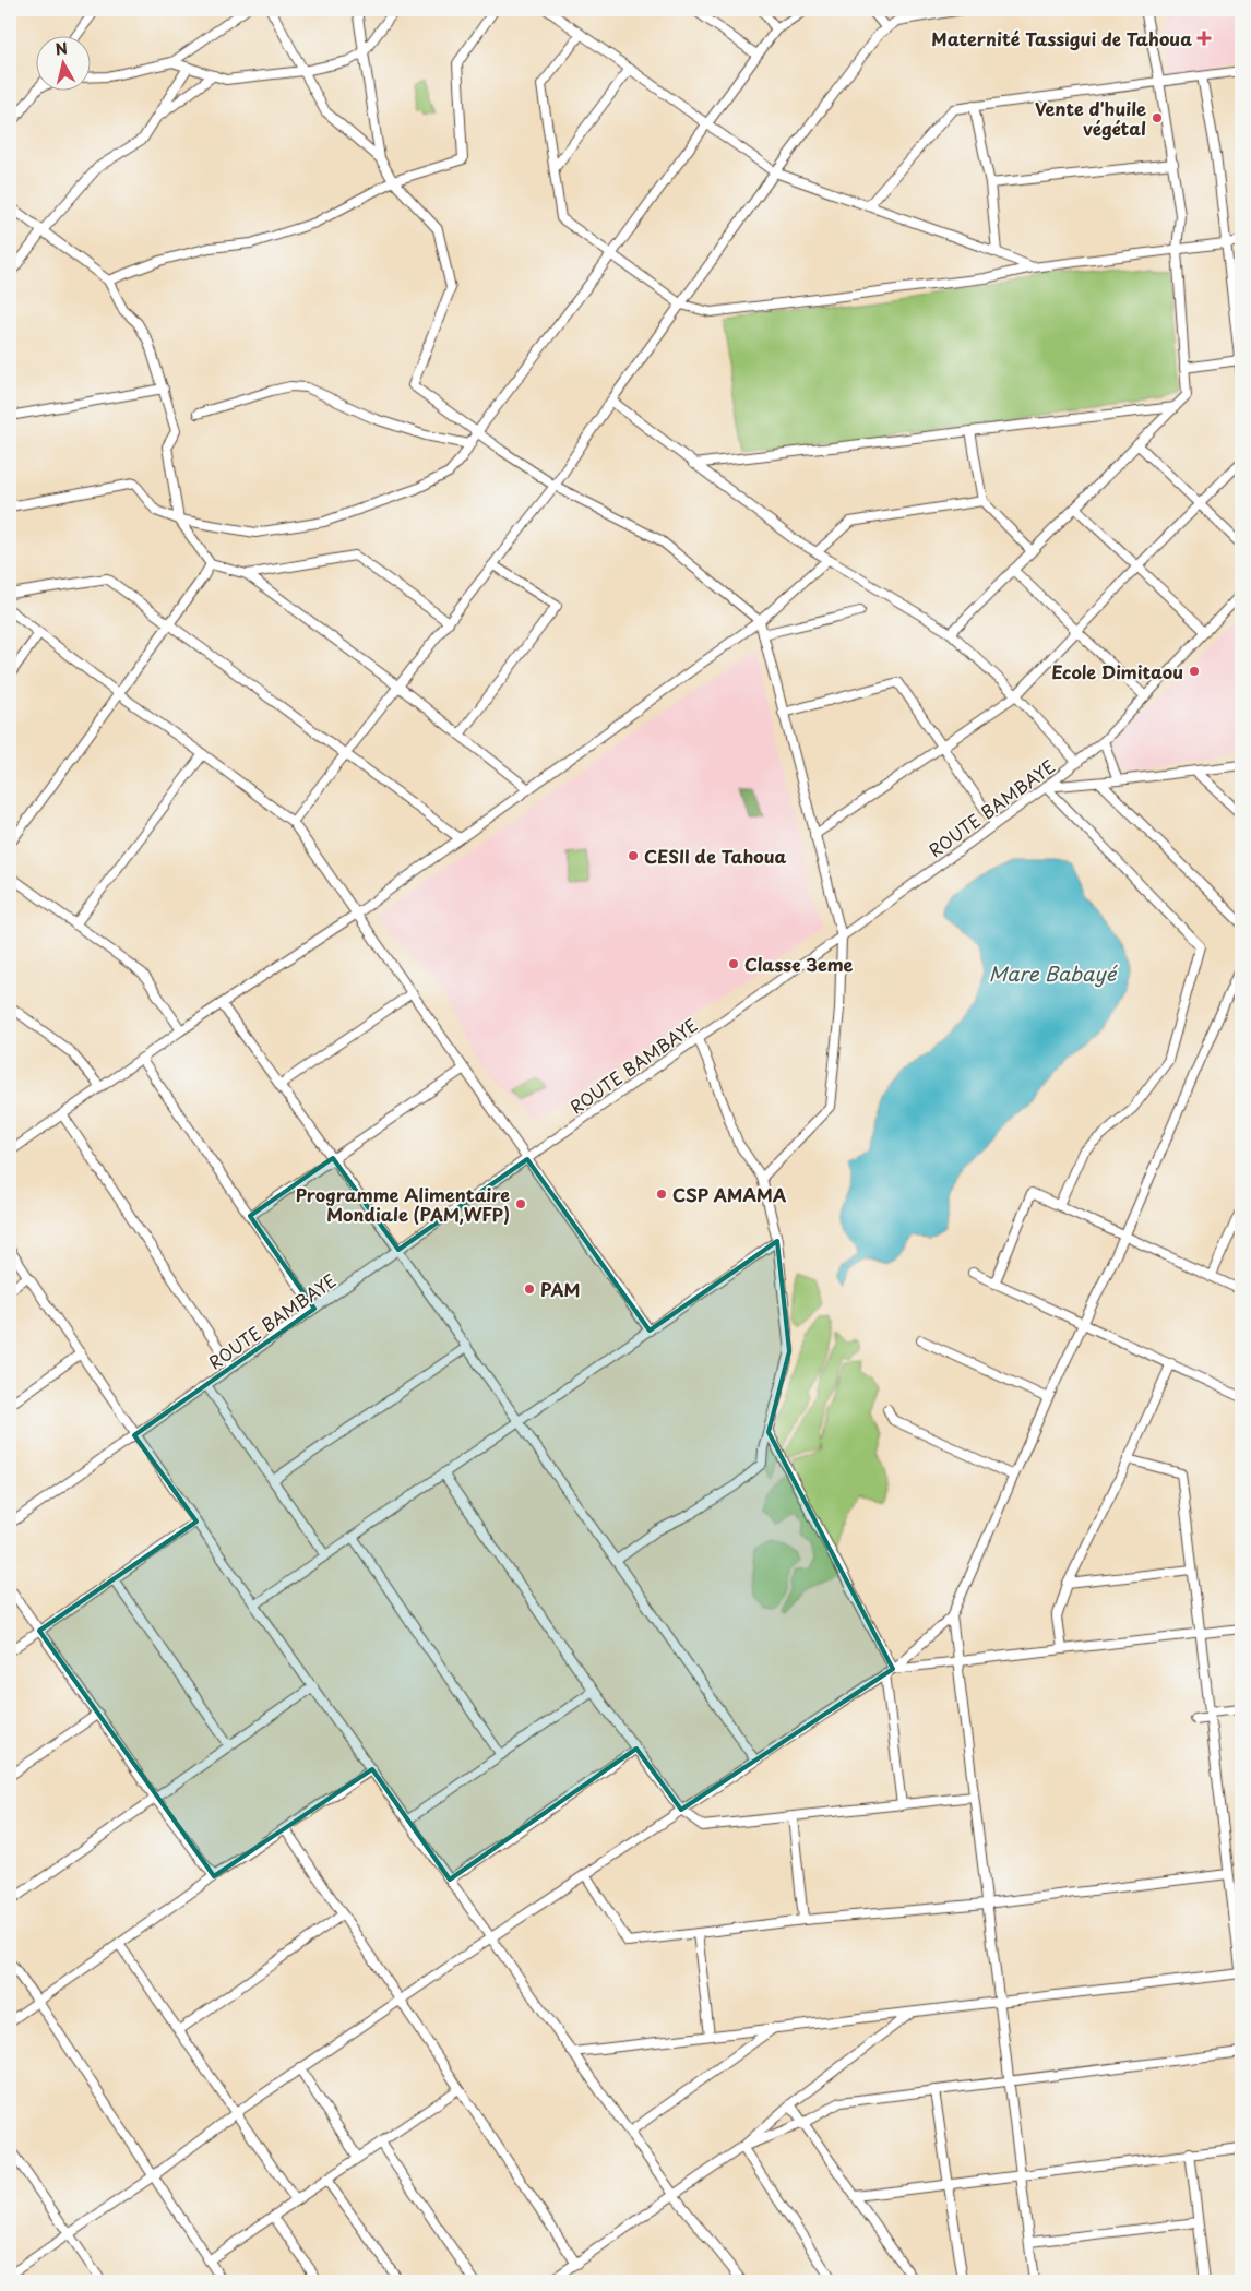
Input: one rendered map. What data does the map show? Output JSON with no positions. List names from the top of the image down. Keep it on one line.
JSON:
{"streets":{"street":["ROUTE BAMBAYE"]},"water":["Mare Babayé"],"places":{"health":["Maternité Tassigui de Tahoua"],"other":["Vente d'huile végétal","Ecole Dimitaou","CESII de Tahoua","Classe 3eme","CSP AMAMA","Programme Alimentaire Mondiale (PAM,WFP)","PAM"]},"north":"top"}
